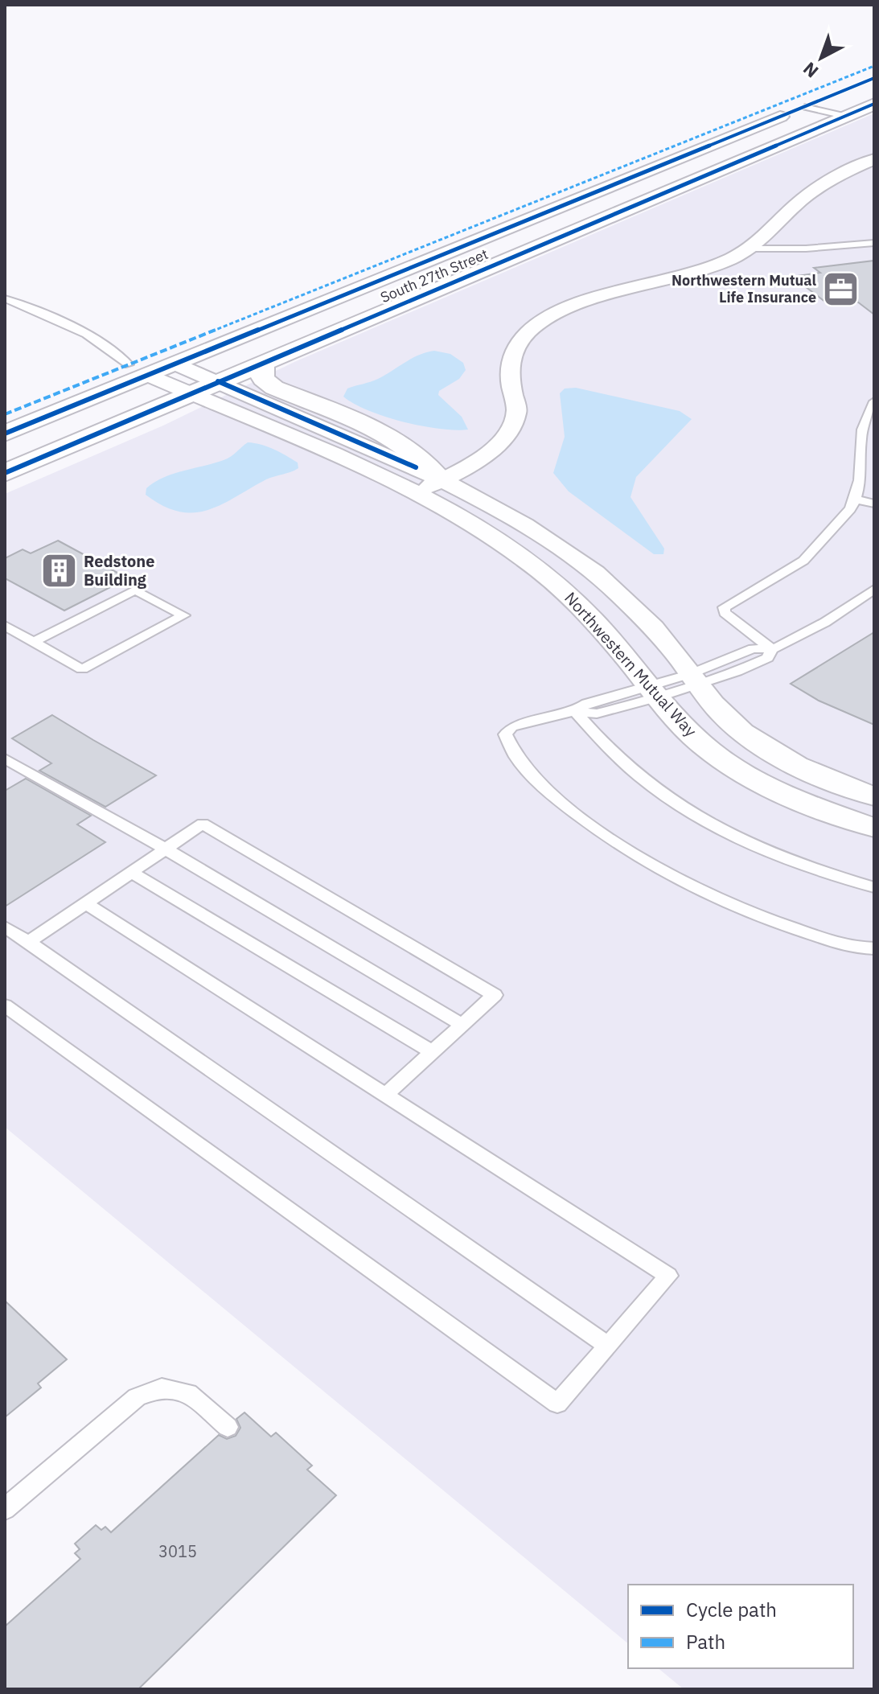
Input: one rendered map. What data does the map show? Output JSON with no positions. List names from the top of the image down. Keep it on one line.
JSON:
{"streets":{"main road":["South 27th Street"],"street":["Northwestern Mutual Way"]},"crossings":[["South 27th Street","Northwestern Mutual Way"]],"places":{"office":["Northwestern Mutual Life Insurance"],"building":["Redstone Building"]},"house_numbers":["3015"],"legend":["Cycle path","Path"],"north":"bottom left"}
